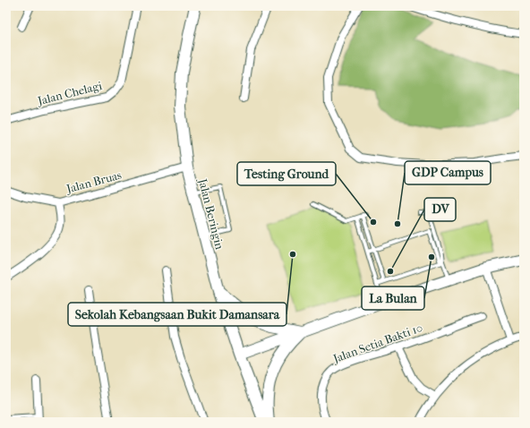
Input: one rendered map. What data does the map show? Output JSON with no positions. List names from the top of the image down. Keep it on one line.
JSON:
{"streets":{"street":["Jalan Chelagi","Jalan Bruas","Jalan Beringin","Jalan Setia Bakti 10"]},"crossings":[["Jalan Bruas","Jalan Beringin"]],"places":["Testing Ground","GDP Campus","Sekolah Kebangsaan Bukit Damansara","La Bulan","DV"]}
